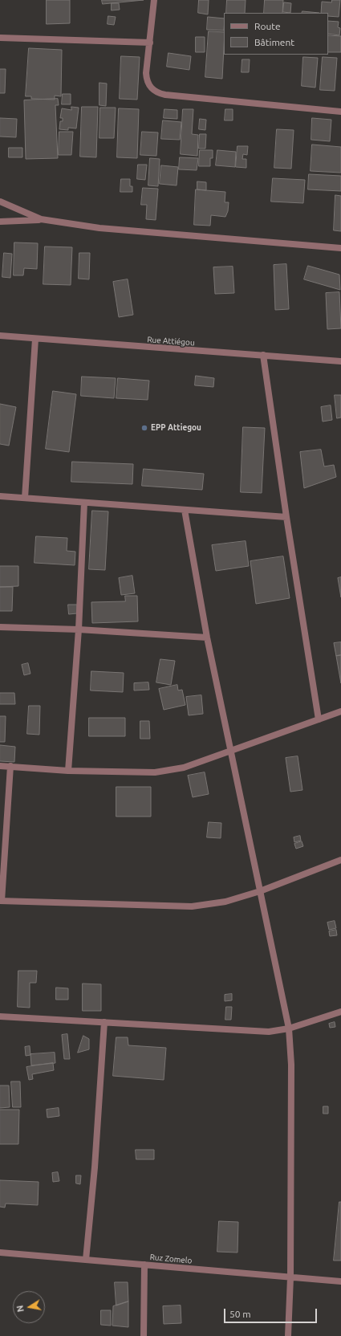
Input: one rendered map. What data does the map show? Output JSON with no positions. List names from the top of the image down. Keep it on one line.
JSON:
{"streets":{"street":["Rue Attiégou","Ruz Zomelo"]},"places":["EPP Attiegou"],"legend":["Route","Bâtiment"],"scale_bar":"50 m","north":"left"}
